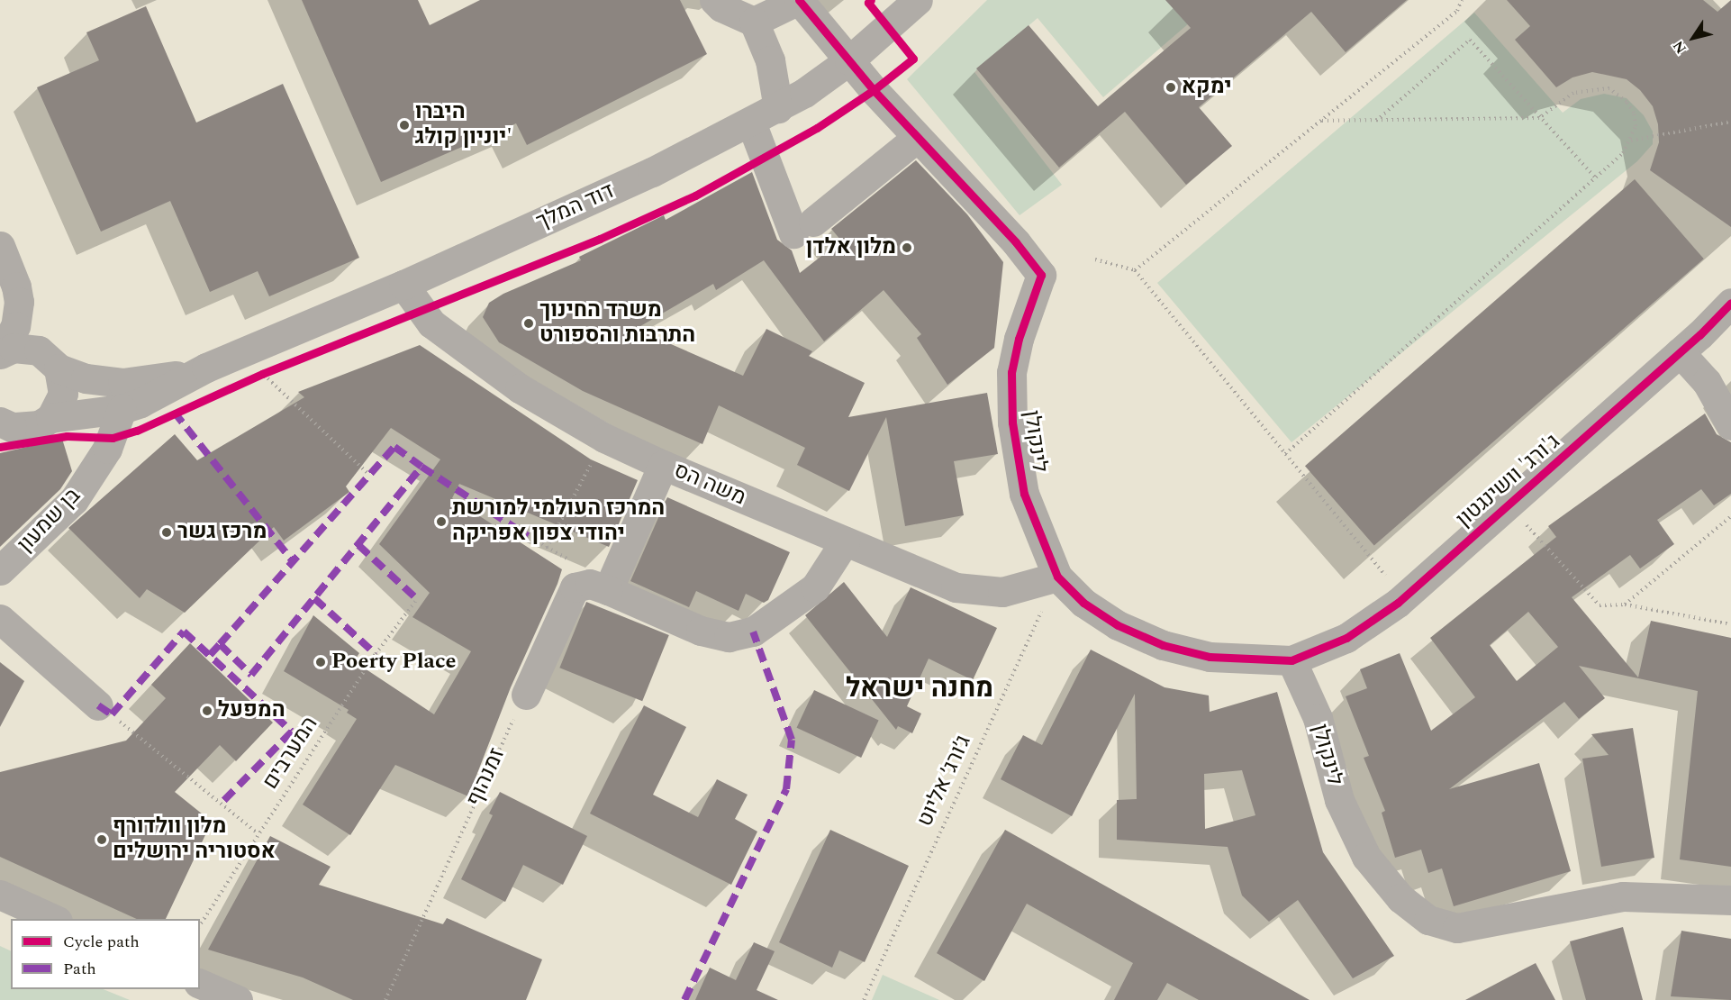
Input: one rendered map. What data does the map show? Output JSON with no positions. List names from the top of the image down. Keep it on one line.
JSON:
{"streets":{"street":["דוד המלך","לינקולן","ג'ורג' וושינגטון","משה הס","בן שמעון"],"path":["המערבים","זמנהוף","ג׳ורג׳ אליוט"]},"crossings":[["דוד המלך","לינקולן"],["דוד המלך","משה הס"],["דוד המלך","בן שמעון"],["לינקולן","ג'ורג' וושינגטון"],["לינקולן","משה הס"],["לינקולן","ג׳ורג׳ אליוט"],["משה הס","ג׳ורג׳ אליוט"]],"districts":["מחנה ישראל"],"places":["ימקא","היברו יוניון קולג'","מלון אלדן","משרד החינוך התרבות והספורט","המרכז העולמי למורשת יהודי צפון אפריקה","מרכז גשר","Poerty Place","המפעל","מלון וולדורף אסטוריה ירושלים"],"legend":["Cycle path","Path"],"north":"bottom left"}
